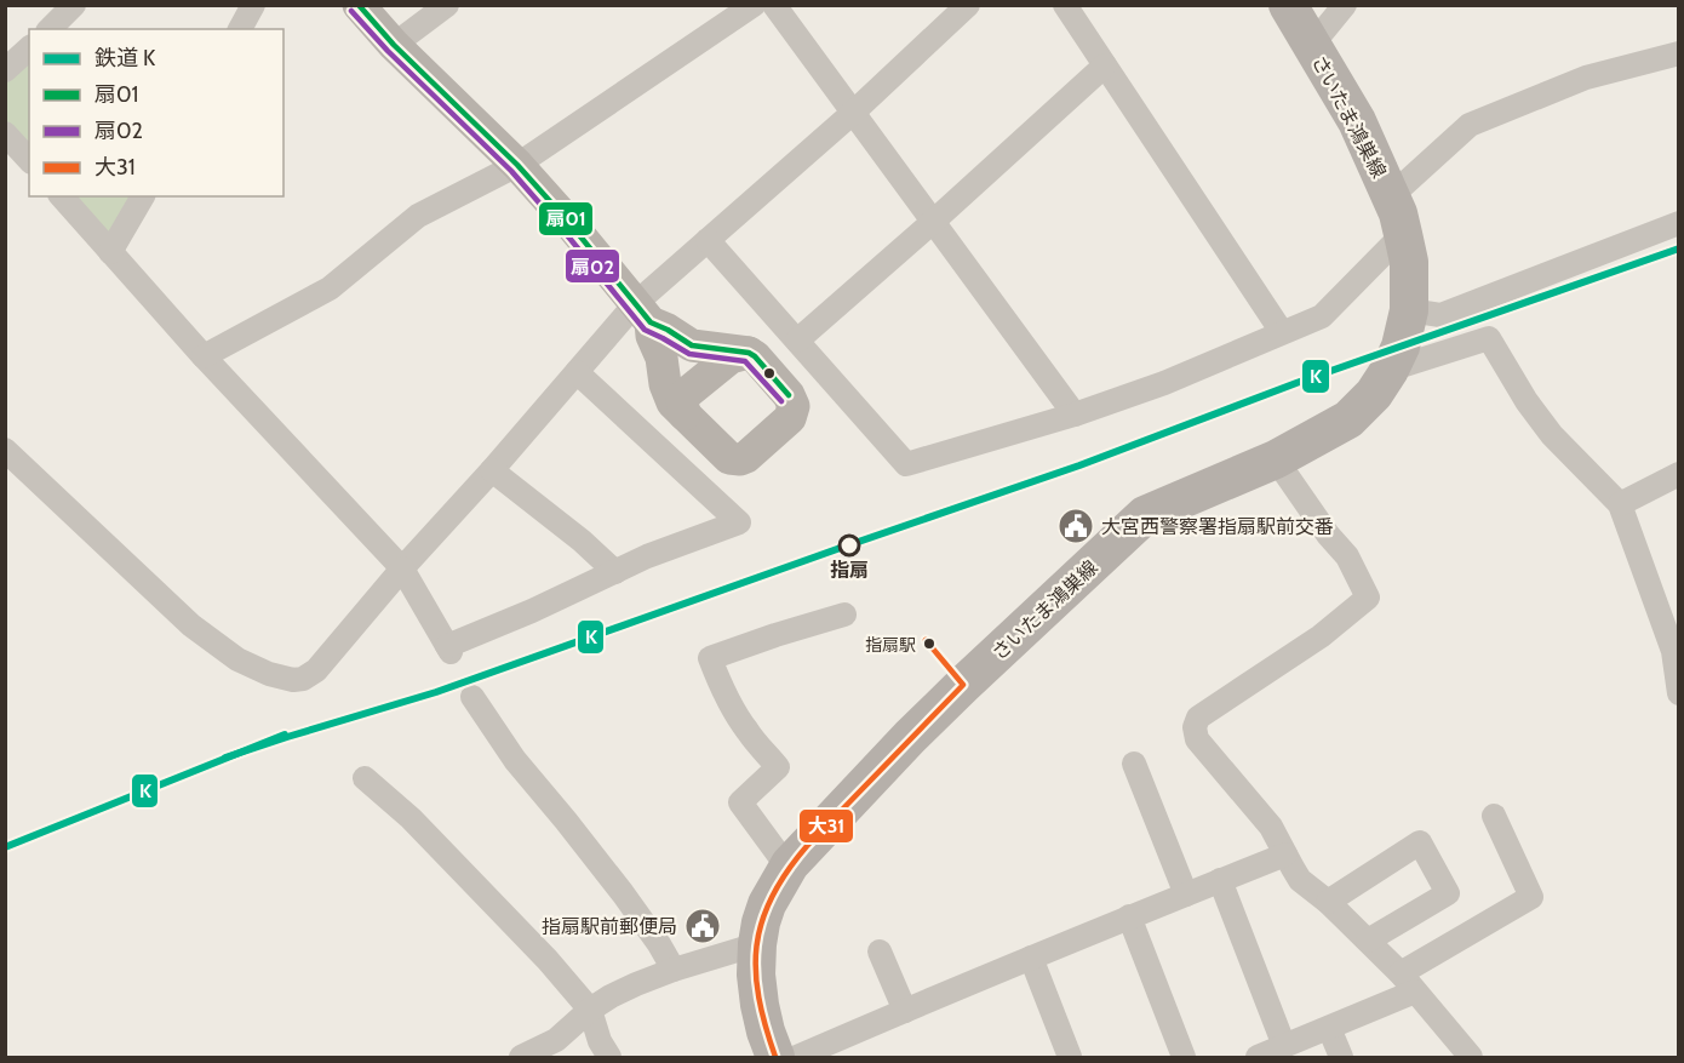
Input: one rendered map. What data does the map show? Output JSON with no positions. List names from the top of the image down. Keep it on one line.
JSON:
{"streets":{"main road":["さいたま鴻巣線"]},"places":{"public building":["大宮西警察署指扇駅前交番","指扇駅前郵便局"],"other":["指扇","指扇駅"]},"lines":["transit line 扇01","transit line 扇02","rail line K","transit line 大31"],"legend":["鉄道 K","扇01","扇02","大31"]}
